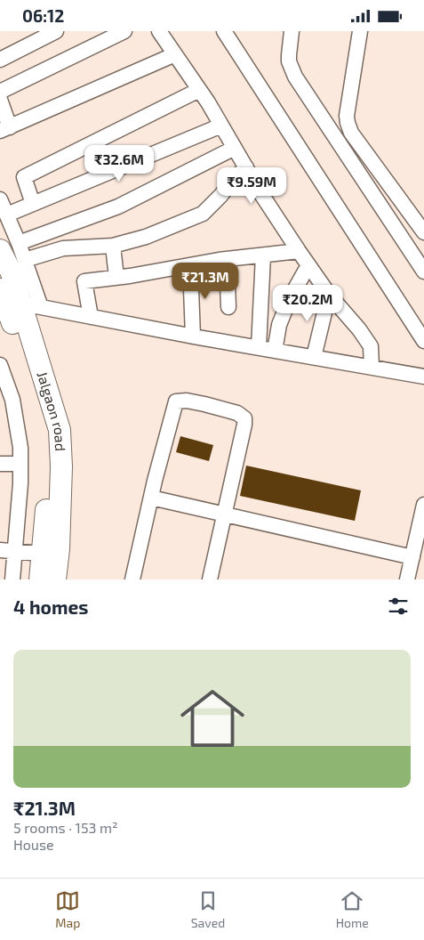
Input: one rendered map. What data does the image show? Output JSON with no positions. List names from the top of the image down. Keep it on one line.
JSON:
{"streets":{"highway":["Jalgaon road"]},"page":{"status":"06:12","price":["₹32.6M","₹9.59M","₹21.3M","₹20.2M"],"heading":"4 homes","list":[{"name":"₹21.3M","note":"5 rooms · 153 m² · House"}],"tabs":["Map","Saved","Home"]}}
